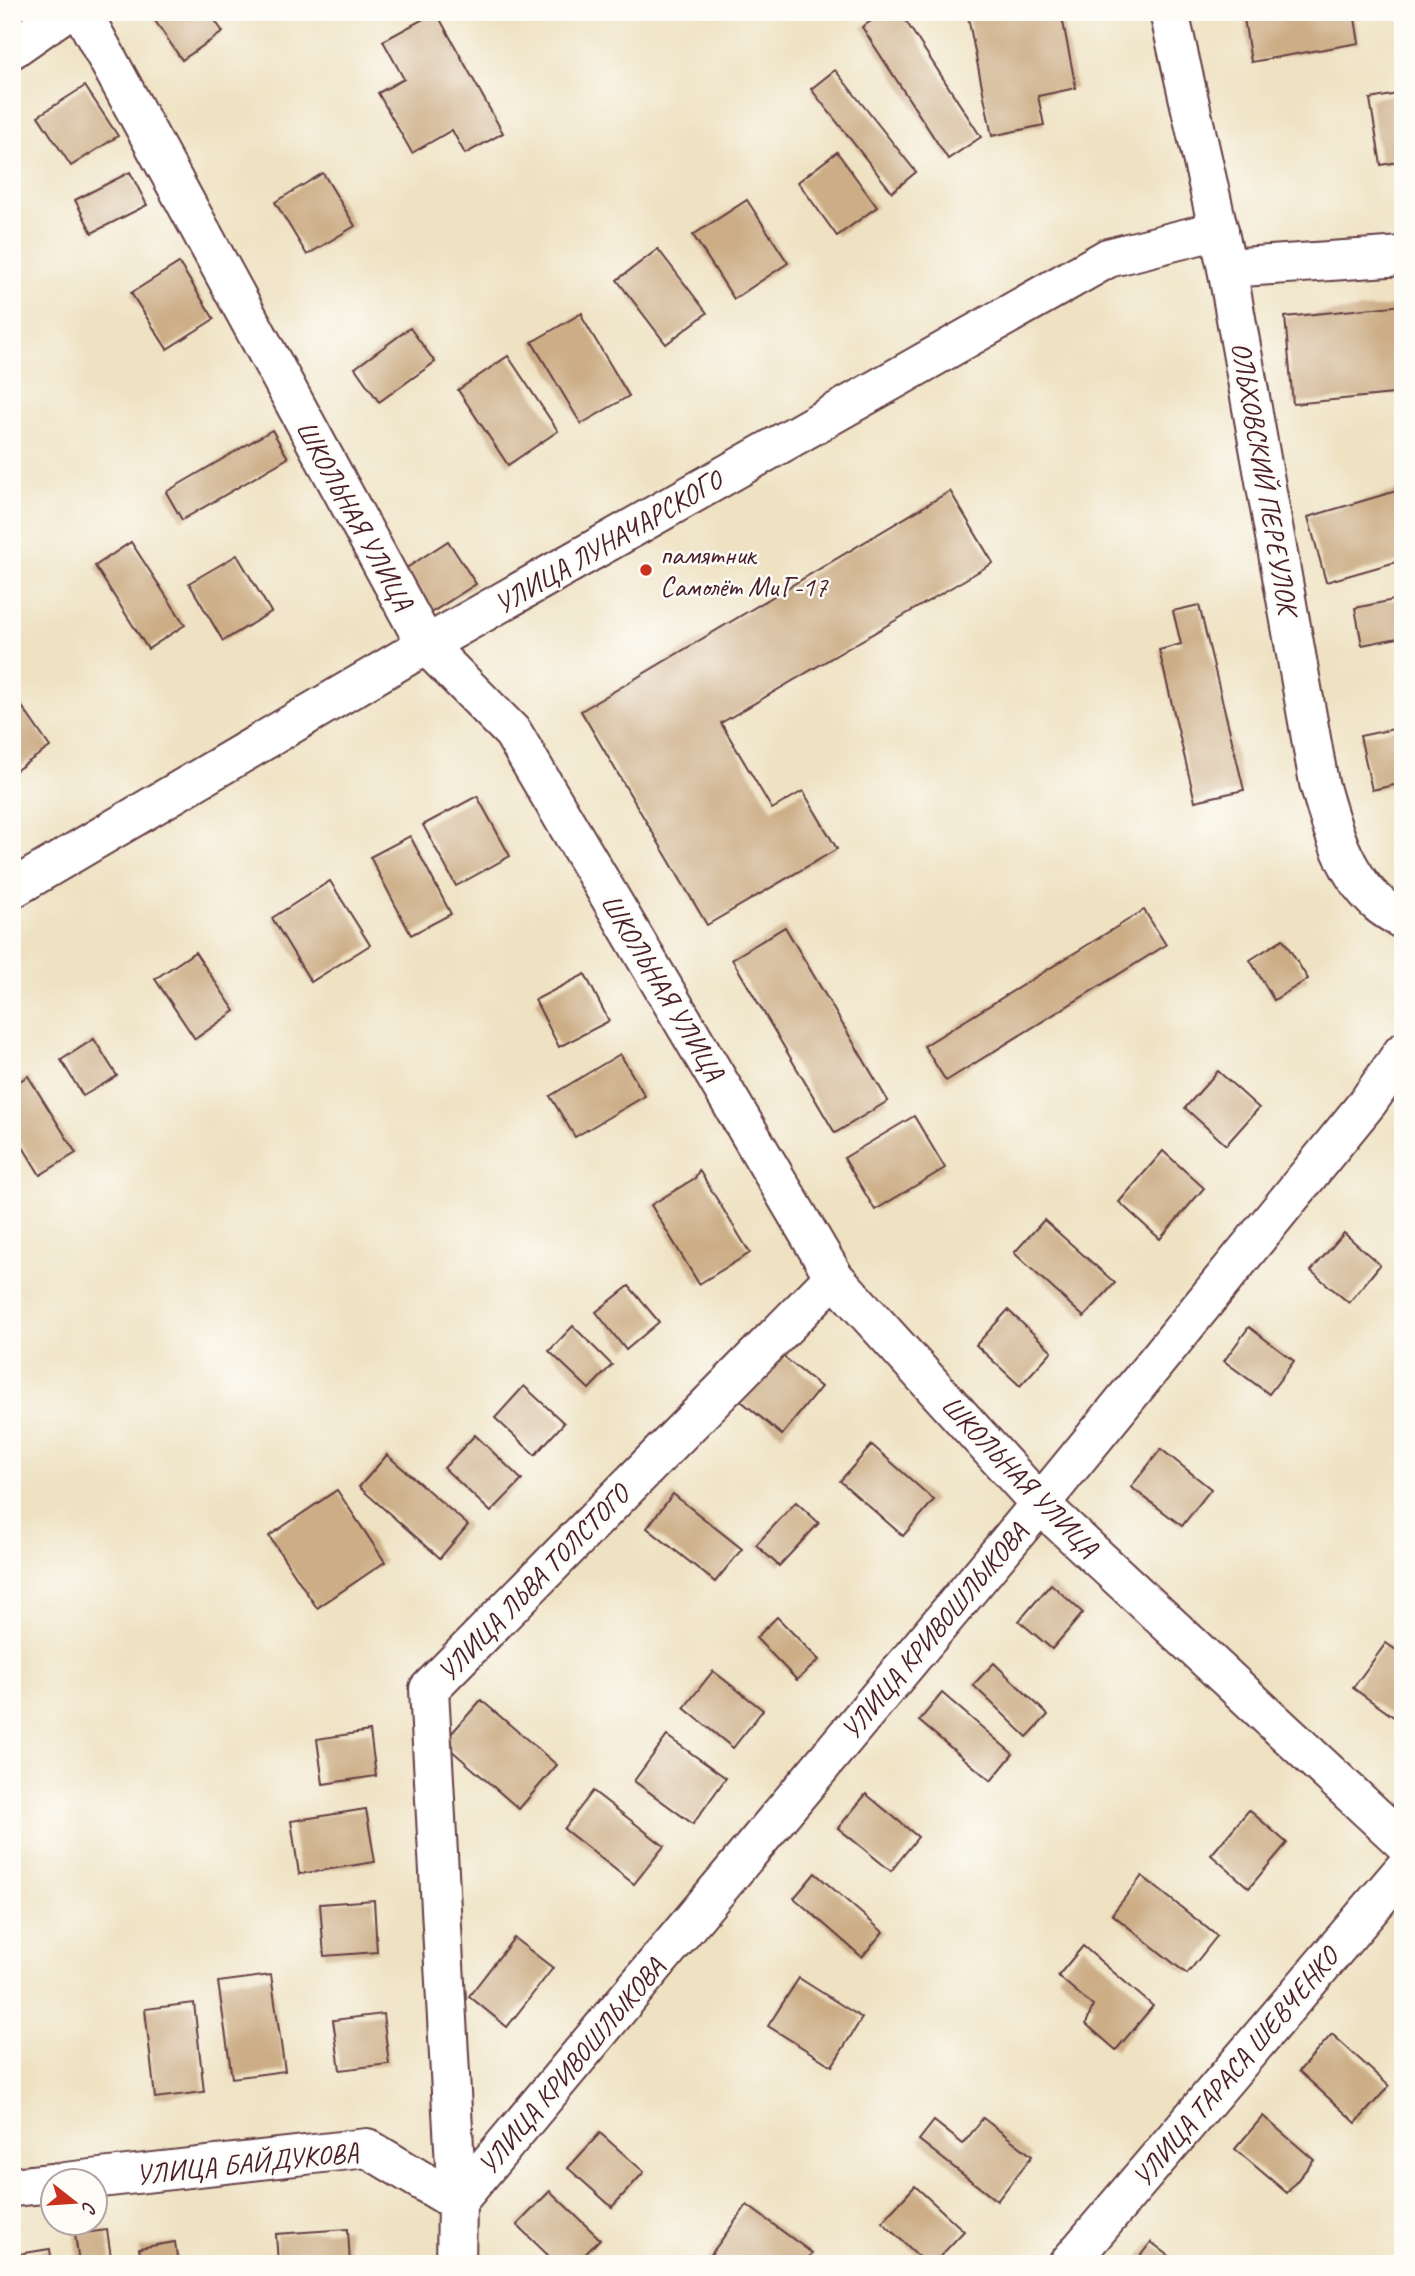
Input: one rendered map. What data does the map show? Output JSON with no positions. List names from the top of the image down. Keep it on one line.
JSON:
{"streets":{"street":["ОЛЬХОВСКИЙ ПЕРЕУЛОК","ШКОЛЬНАЯ УЛИЦА","УЛИЦА ЛУНАЧАРСКОГО","УЛИЦА ЛЬВА ТОЛСТОГО","УЛИЦА КРИВОШЛЫКОВА","УЛИЦА ТАРАСА ШЕВЧЕНКО","УЛИЦА БАЙДУКОВА"]},"crossings":[["ОЛЬХОВСКИЙ ПЕРЕУЛОК","УЛИЦА ЛУНАЧАРСКОГО"],["ШКОЛЬНАЯ УЛИЦА","УЛИЦА ЛУНАЧАРСКОГО"],["ШКОЛЬНАЯ УЛИЦА","УЛИЦА ЛЬВА ТОЛСТОГО"],["ШКОЛЬНАЯ УЛИЦА","УЛИЦА КРИВОШЛЫКОВА"],["УЛИЦА ЛЬВА ТОЛСТОГО","УЛИЦА КРИВОШЛЫКОВА"],["УЛИЦА ЛЬВА ТОЛСТОГО","УЛИЦА БАЙДУКОВА"],["УЛИЦА КРИВОШЛЫКОВА","УЛИЦА БАЙДУКОВА"]],"places":["памятник Самолёт МиГ-17"],"north":"right"}
